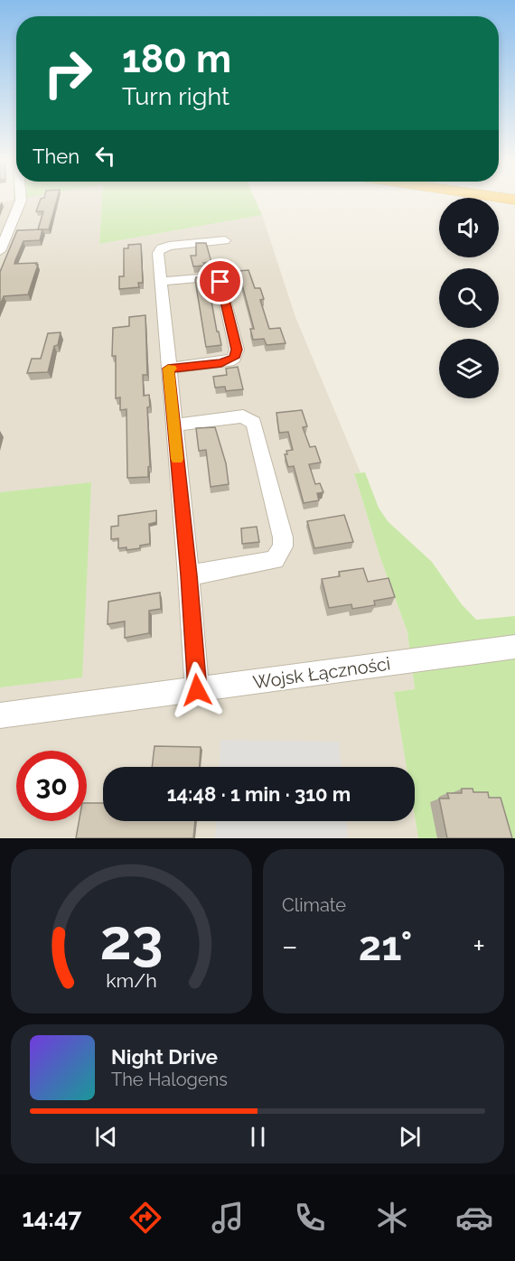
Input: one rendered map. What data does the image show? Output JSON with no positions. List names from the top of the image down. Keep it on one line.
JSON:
{"streets":{"street":["Wojsk Łączności"]},"page":{"turn":["180 m","Turn right"],"then":"Then","limit":"30","trip":"14:48 · 1 min · 310 m","tile":"Climate","heat":["−","21°","+"],"song":["Night Drive","The Halogens"],"tabs":"14:47","gauge":["23","km/h"]}}
